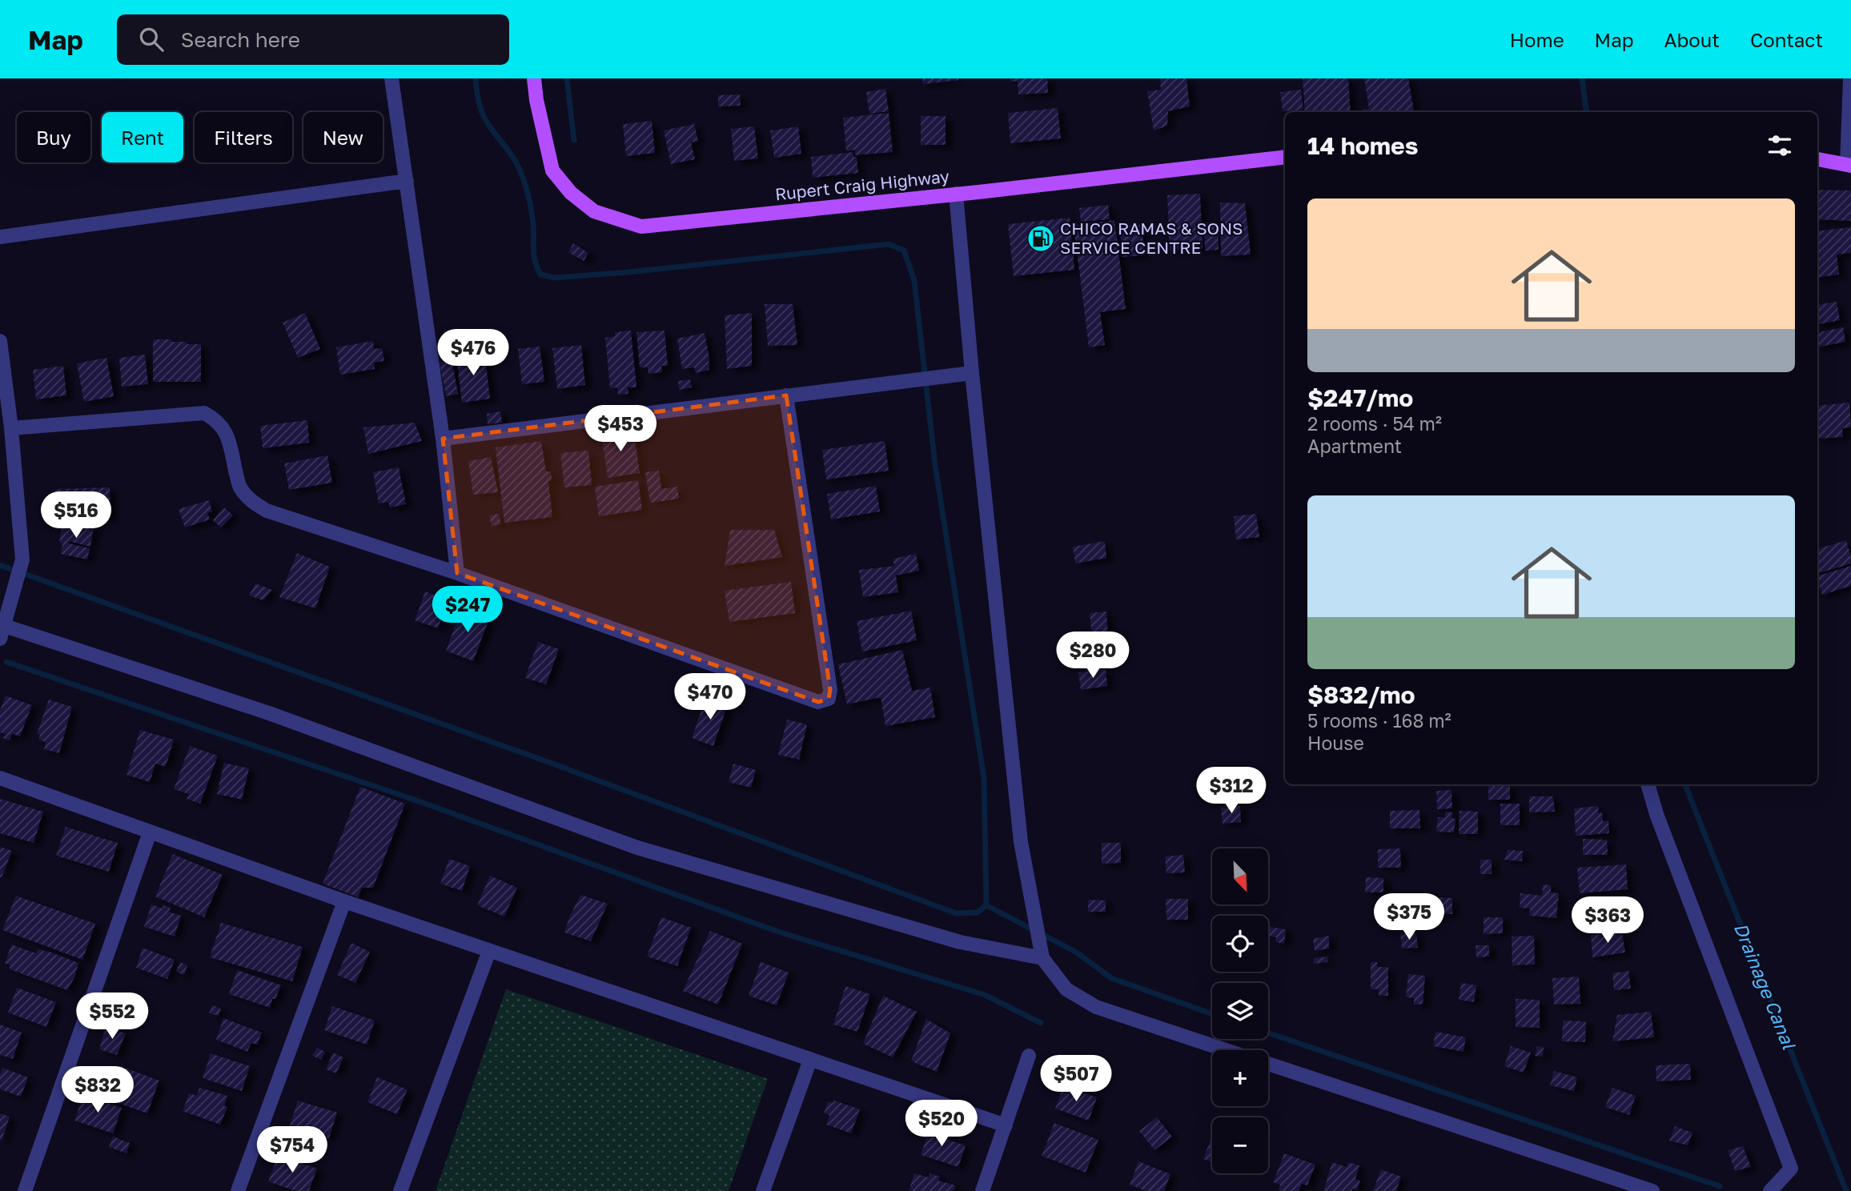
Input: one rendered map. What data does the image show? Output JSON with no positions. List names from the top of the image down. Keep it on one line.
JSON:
{"streets":{"main road":["Rupert Craig Highway"]},"water":["Drainage Canal"],"places":{"fuel station":["CHICO RAMAS & SONS SERVICE CENTRE"]},"north":"bottom right","page":{"header":"Map","search":"Search here","nav":["Home","Map","About","Contact"],"chip":["Buy","Rent","Filters","New"],"heading":"14 homes","list":[{"name":"$247/mo","note":"2 rooms · 54 m² · Apartment"},{"name":"$832/mo","note":"5 rooms · 168 m² · House"}],"price":["$476","$453","$516","$247","$280","$470","$312","$375","$363","$552","$507","$832","$520","$754"],"map_buttons":["+","−"]}}
